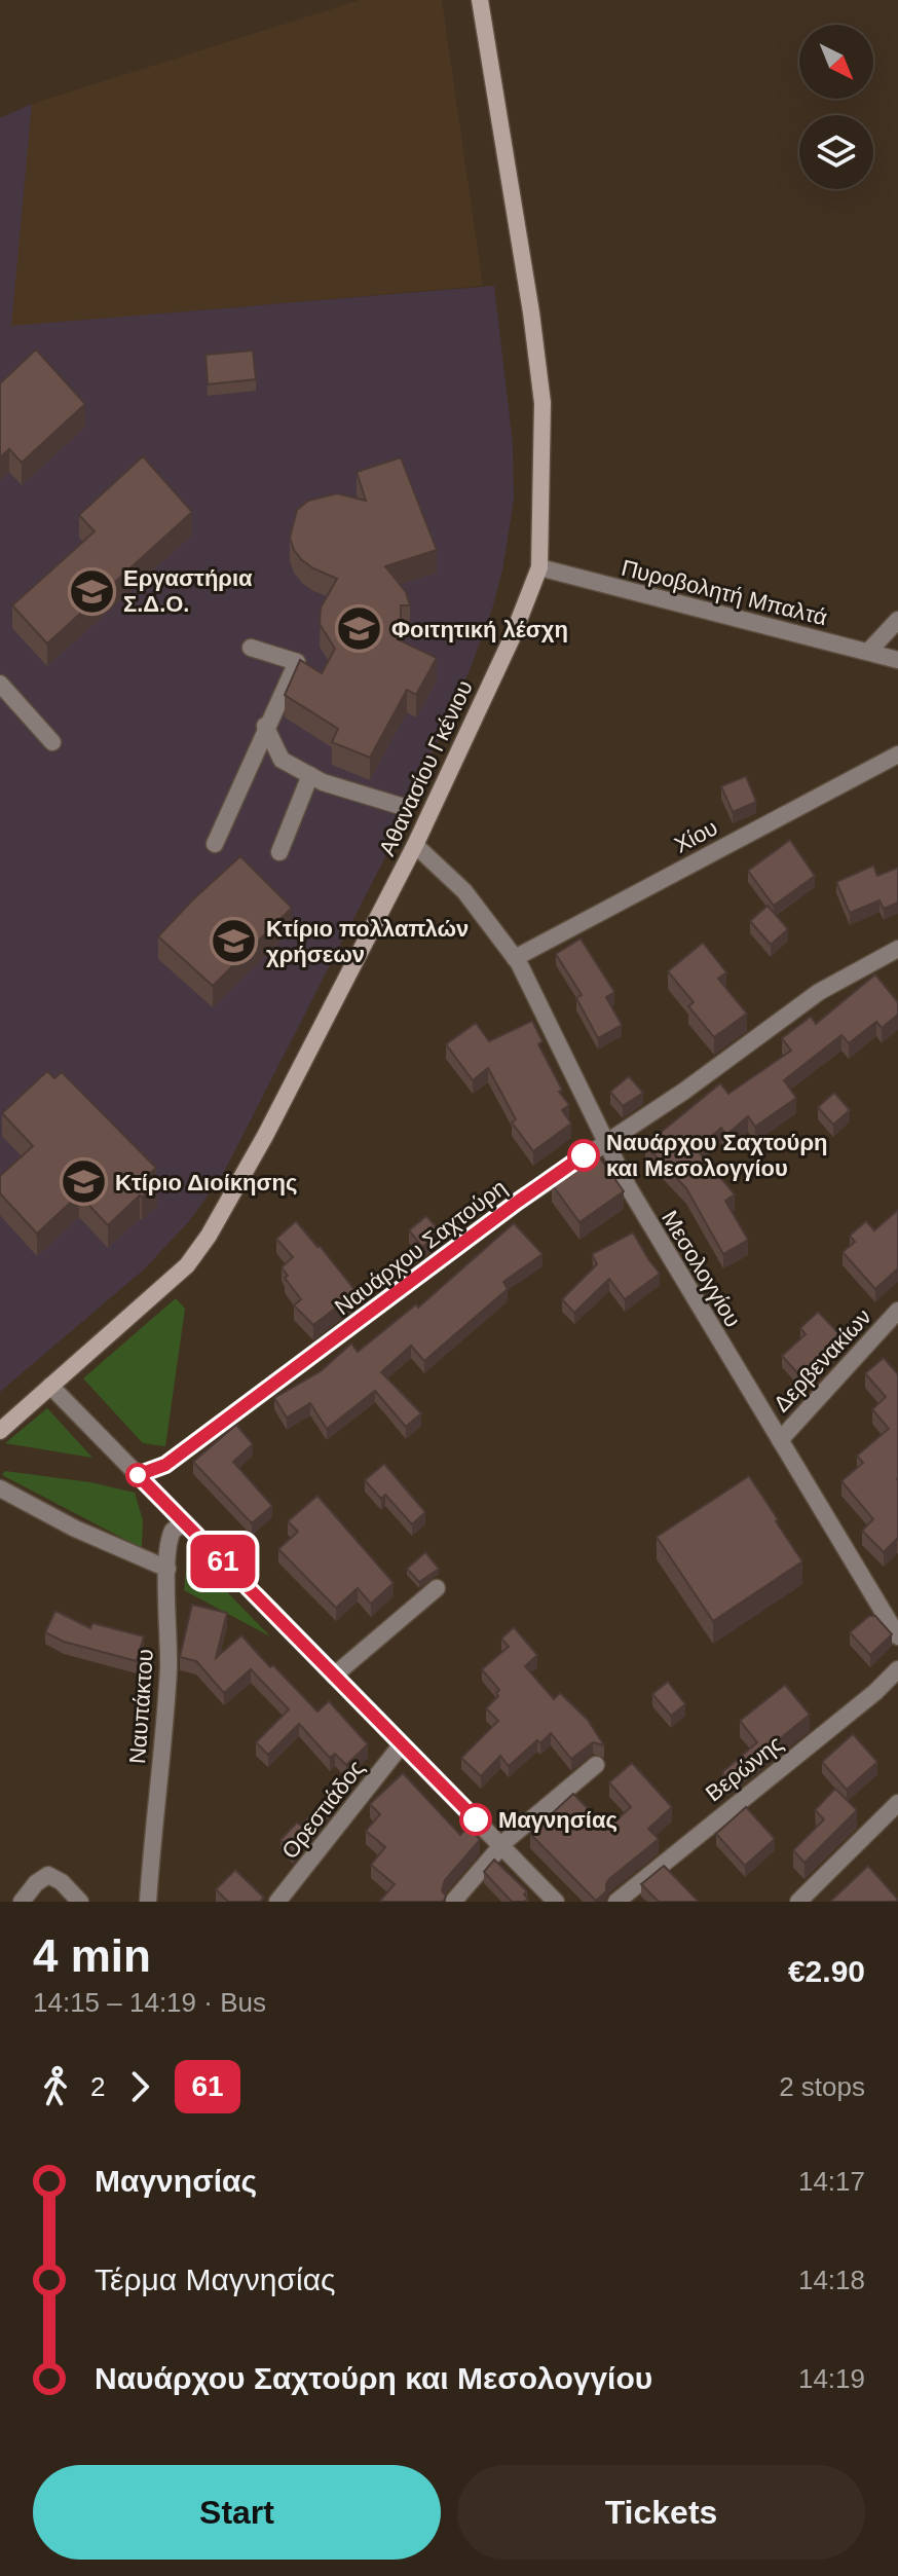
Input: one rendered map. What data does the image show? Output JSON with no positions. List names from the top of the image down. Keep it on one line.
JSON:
{"streets":{"street":["Πυροβολητή Μπαλτά","Αθανασίου Γκένιου","Χίου","Ναυάρχου Σαχτούρη","Μεσολογγίου","Δερβενακίων","Ναυπάκτου","Βερώνης","Ορεστιάδος"]},"crossings":[["Πυροβολητή Μπαλτά","Αθανασίου Γκένιου"],["Αθανασίου Γκένιου","Μεσολογγίου"],["Χίου","Μεσολογγίου"],["Ναυάρχου Σαχτούρη","Μεσολογγίου"],["Μεσολογγίου","Δερβενακίων"]],"places":{"school or university":["Εργαστήρια Σ.Δ.Ο.","Φοιτητική λέσχη","Κτίριο πολλαπλών χρήσεων","Κτίριο Διοίκησης"],"other":["Ναυάρχου Σαχτούρη και Μεσολογγίου","Μαγνησίας"]},"lines":["bus line 61"],"north":"bottom right","page":{"on_map":"61","heading":["4 min","14:15 – 14:19 · Bus","€2.90"],"legs":["2","61","2 stops"],"list":[{"name":"Μαγνησίας","value":"14:17"},{"name":"Τέρμα Μαγνησίας","value":"14:18"},{"name":"Ναυάρχου Σαχτούρη και Μεσολογγίου","value":"14:19"}],"buttons":["Start","Tickets"]}}
